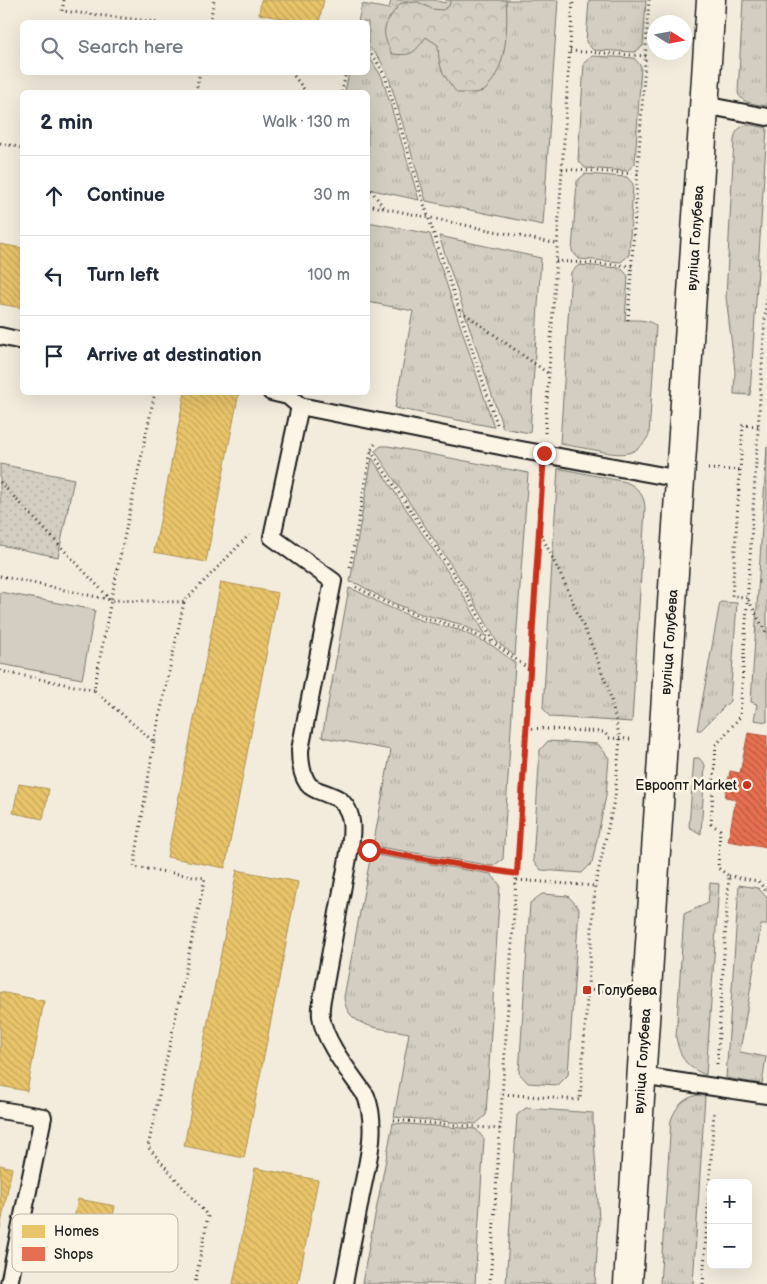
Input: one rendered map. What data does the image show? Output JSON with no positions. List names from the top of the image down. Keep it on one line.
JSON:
{"streets":{"main road":["вуліца Голубева"]},"places":{"other":["Евроопт Market"],"transit":["Голубева"]},"legend":["Homes","Shops"],"north":"right","page":{"search":"Search here","heading":["2 min","Walk · 130 m"],"list":[["Continue","30 m"],["Turn left","100 m"],"Arrive at destination"],"map_buttons":["+","−"]}}
